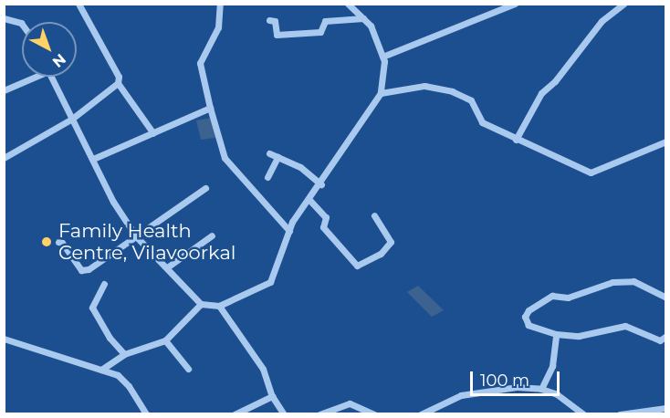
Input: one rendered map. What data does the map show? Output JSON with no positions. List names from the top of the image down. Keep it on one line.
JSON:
{"places":["Family Health Centre, Vilavoorkal"],"scale_bar":"100 m","north":"bottom right"}
